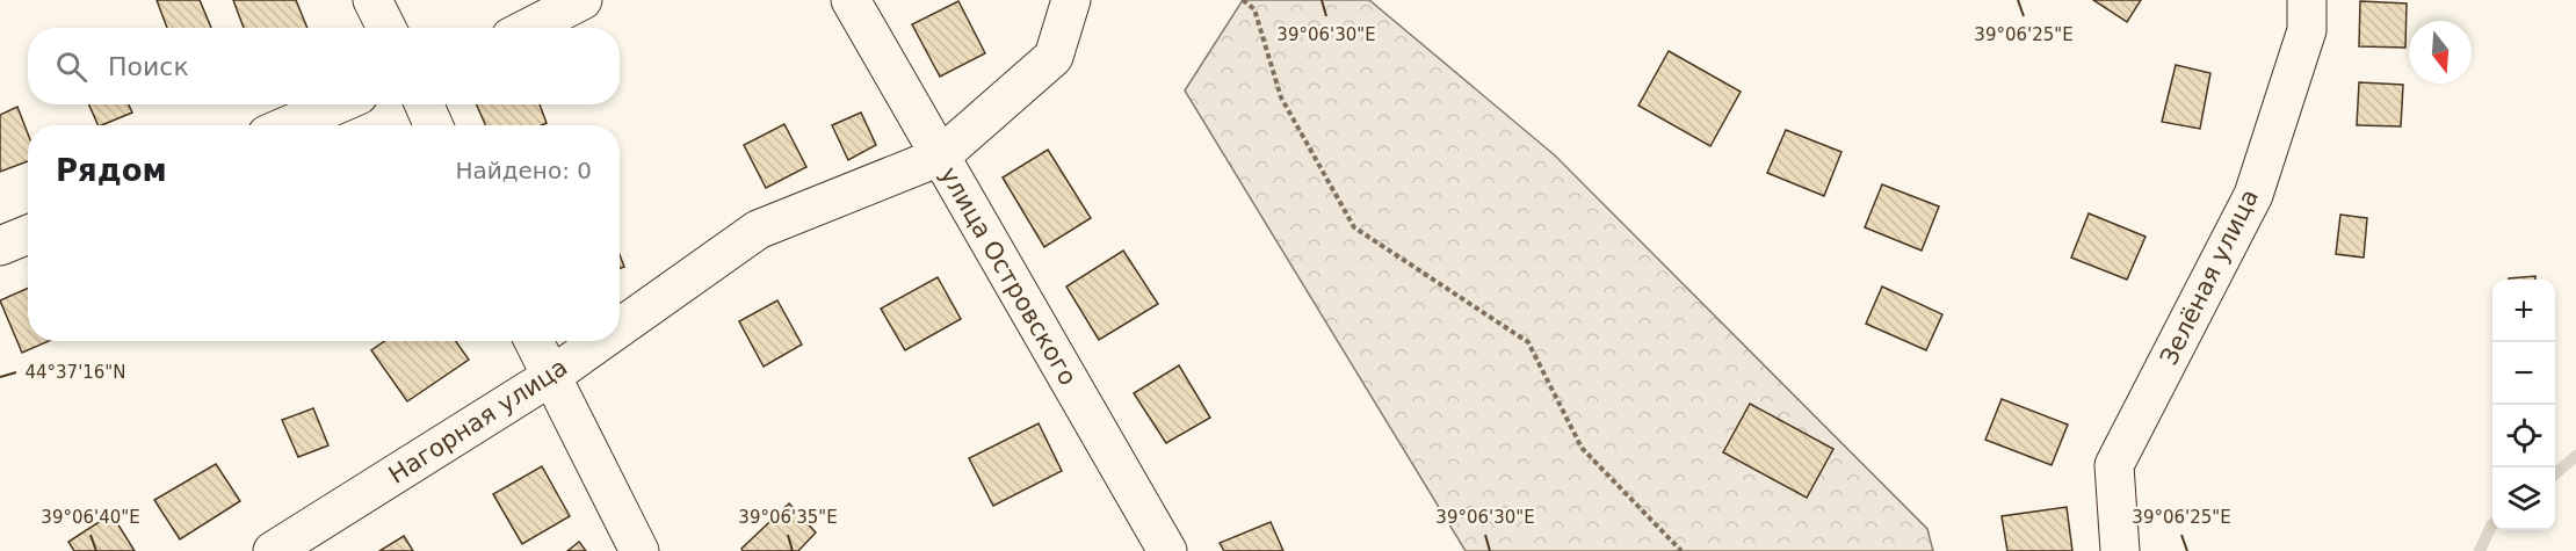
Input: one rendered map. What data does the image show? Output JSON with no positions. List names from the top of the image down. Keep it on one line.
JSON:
{"streets":{"street":["улица Островского","Зелёная улица","Нагорная улица"]},"crossings":[["улица Островского","Нагорная улица"]],"north":"bottom","page":{"search":"Поиск","heading":["Рядом","Найдено: 0"],"map_buttons":["+","−"]},"coordinates":["39°06'30\"E","39°06'25\"E","44°37'16\"N","39°06'40\"E","39°06'35\"E"]}
